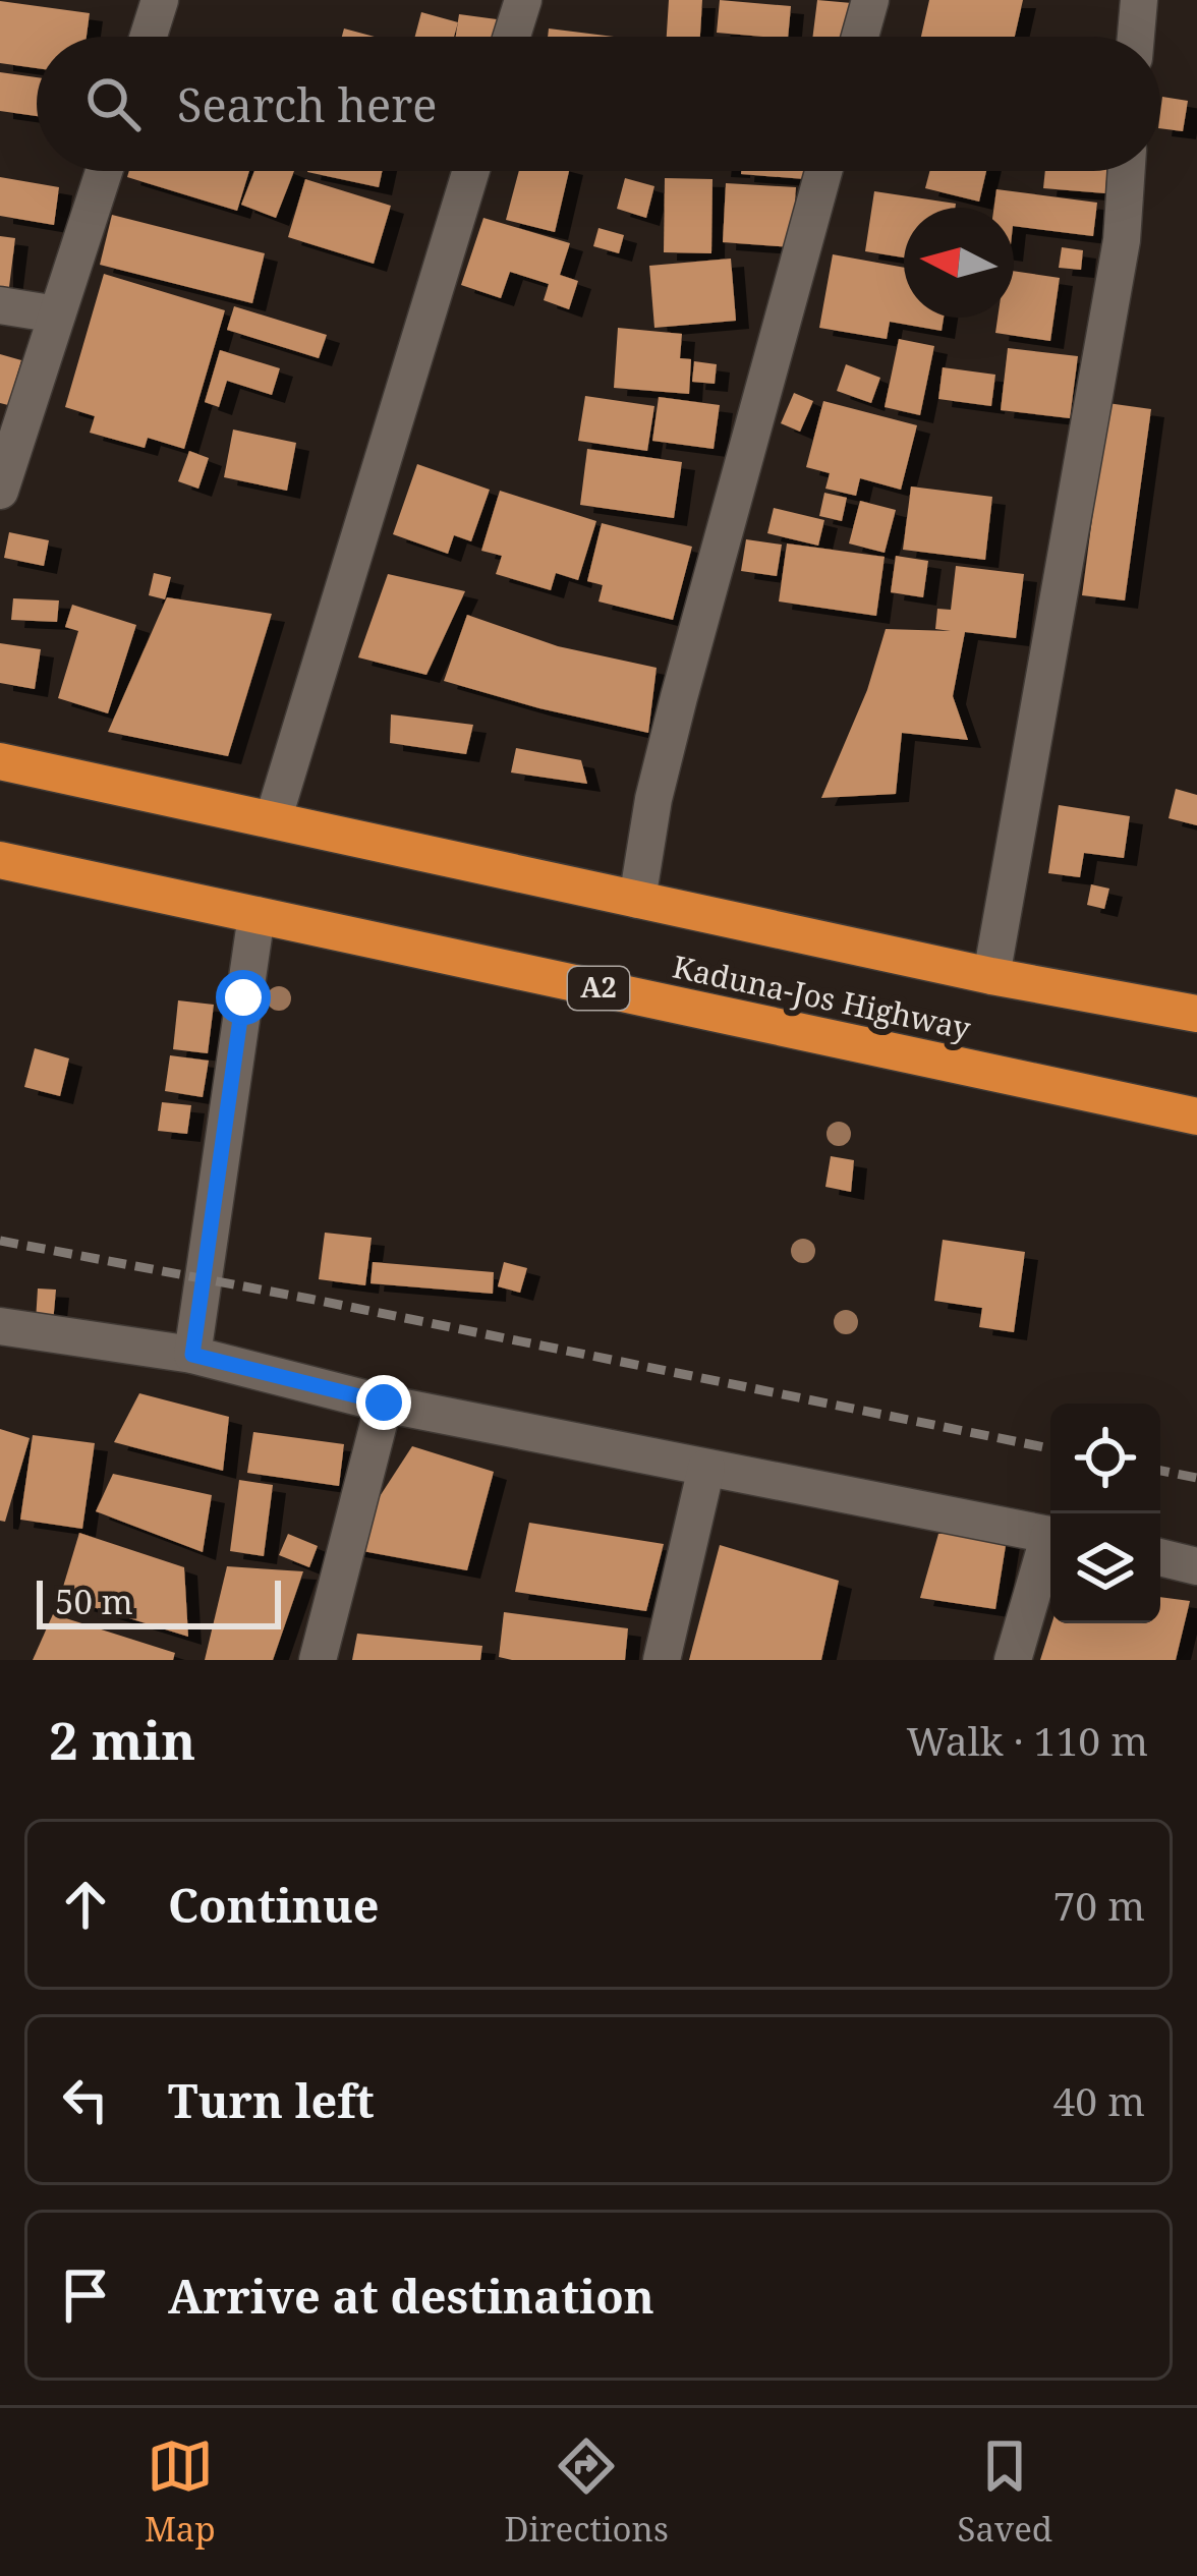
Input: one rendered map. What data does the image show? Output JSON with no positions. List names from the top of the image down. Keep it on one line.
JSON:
{"streets":{"highway":["A2","Kaduna-Jos Highway"]},"scale_bar":"50 m","north":"left","page":{"search":"Search here","scale":"50 m","heading":["2 min","Walk · 110 m"],"list":[["Continue","70 m"],["Turn left","40 m"],"Arrive at destination"],"nav":["Map","Directions","Saved"]}}
